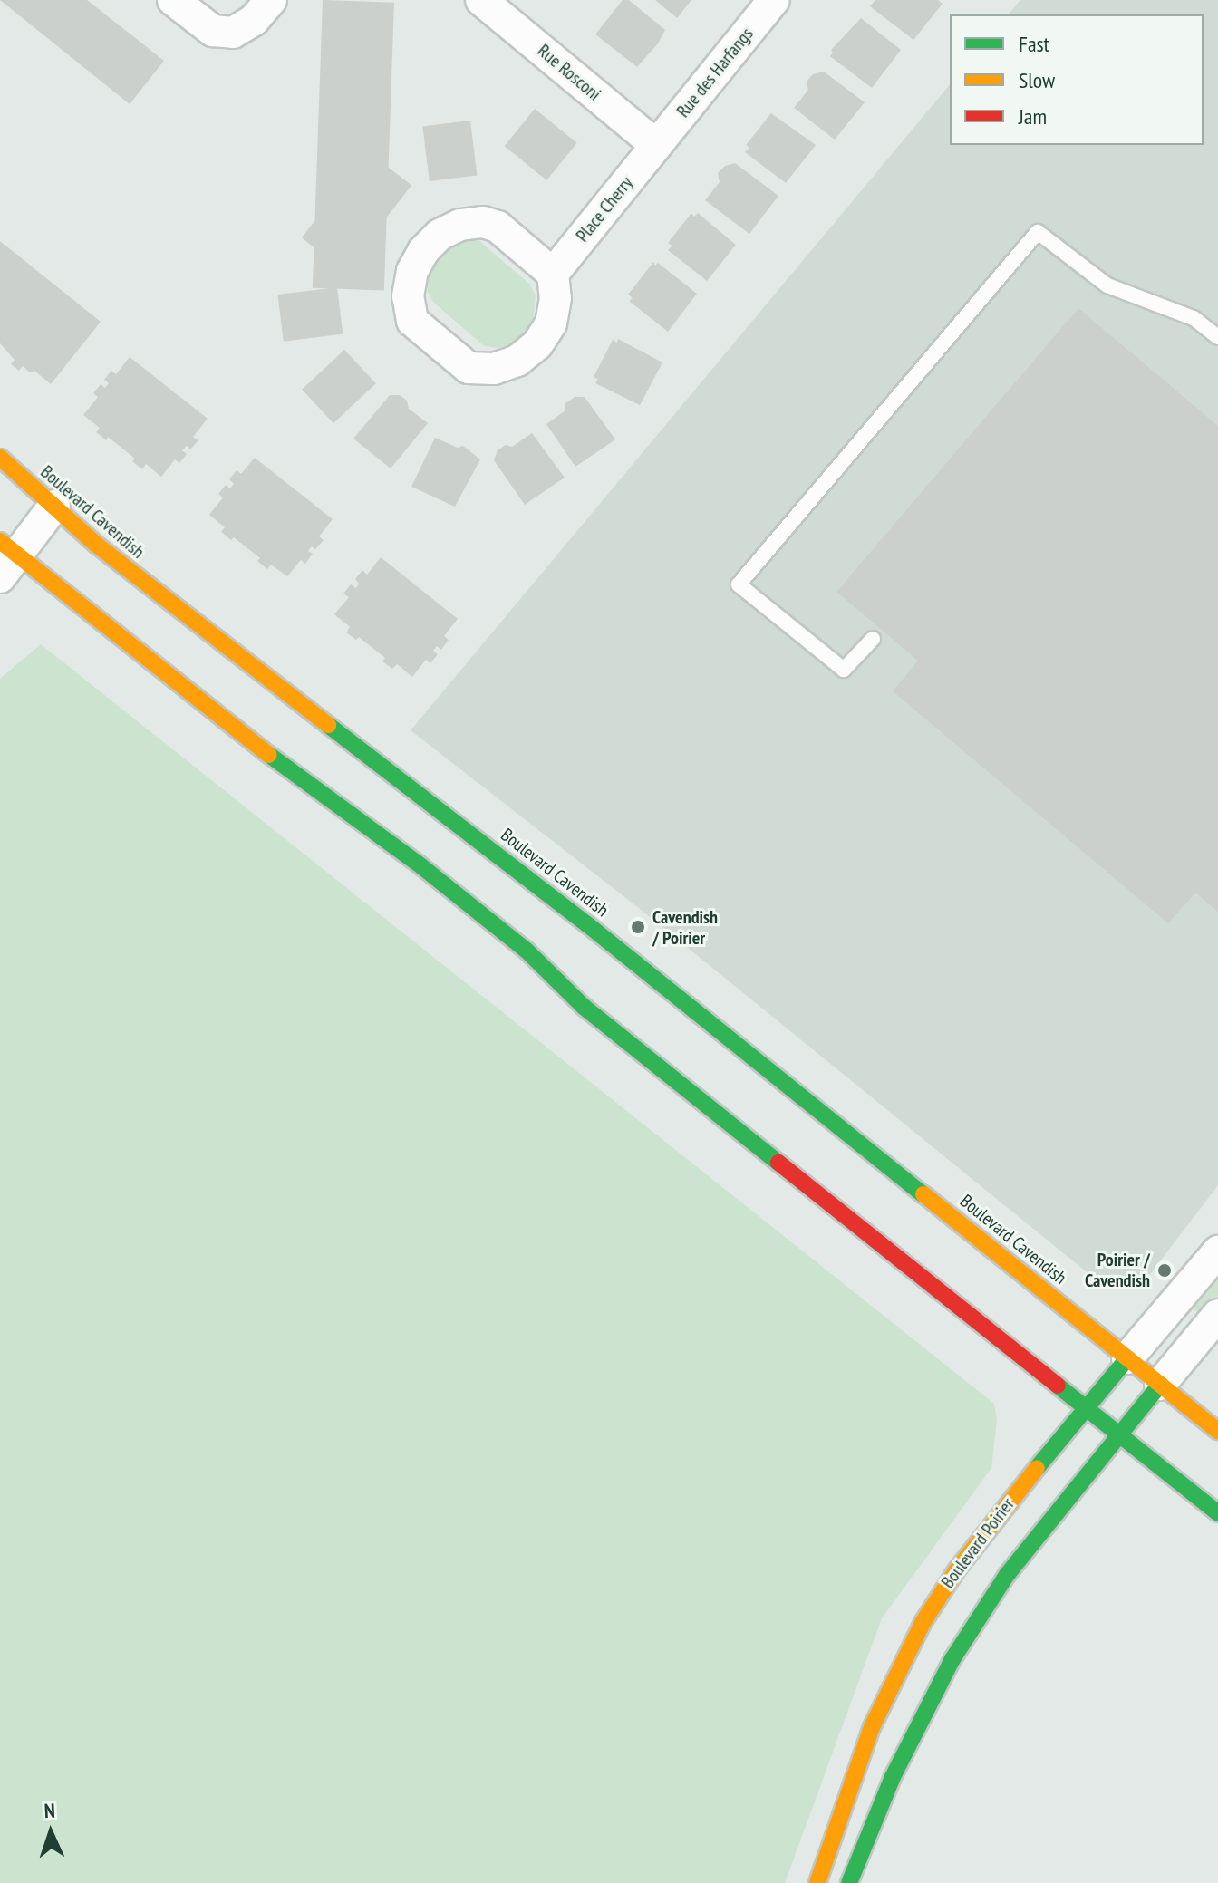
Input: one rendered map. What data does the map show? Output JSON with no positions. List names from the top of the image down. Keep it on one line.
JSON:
{"streets":{"main road":["Boulevard Cavendish","Boulevard Poirier"],"street":["Rue Rosconi","Rue des Harfangs","Place Cherry"]},"crossings":[["Rue Rosconi","Rue des Harfangs"],["Rue Rosconi","Place Cherry"],["Rue des Harfangs","Place Cherry"],["Boulevard Cavendish","Boulevard Poirier"]],"places":["Cavendish / Poirier","Poirier / Cavendish"],"legend":["Fast","Slow","Jam"],"north":"top"}
